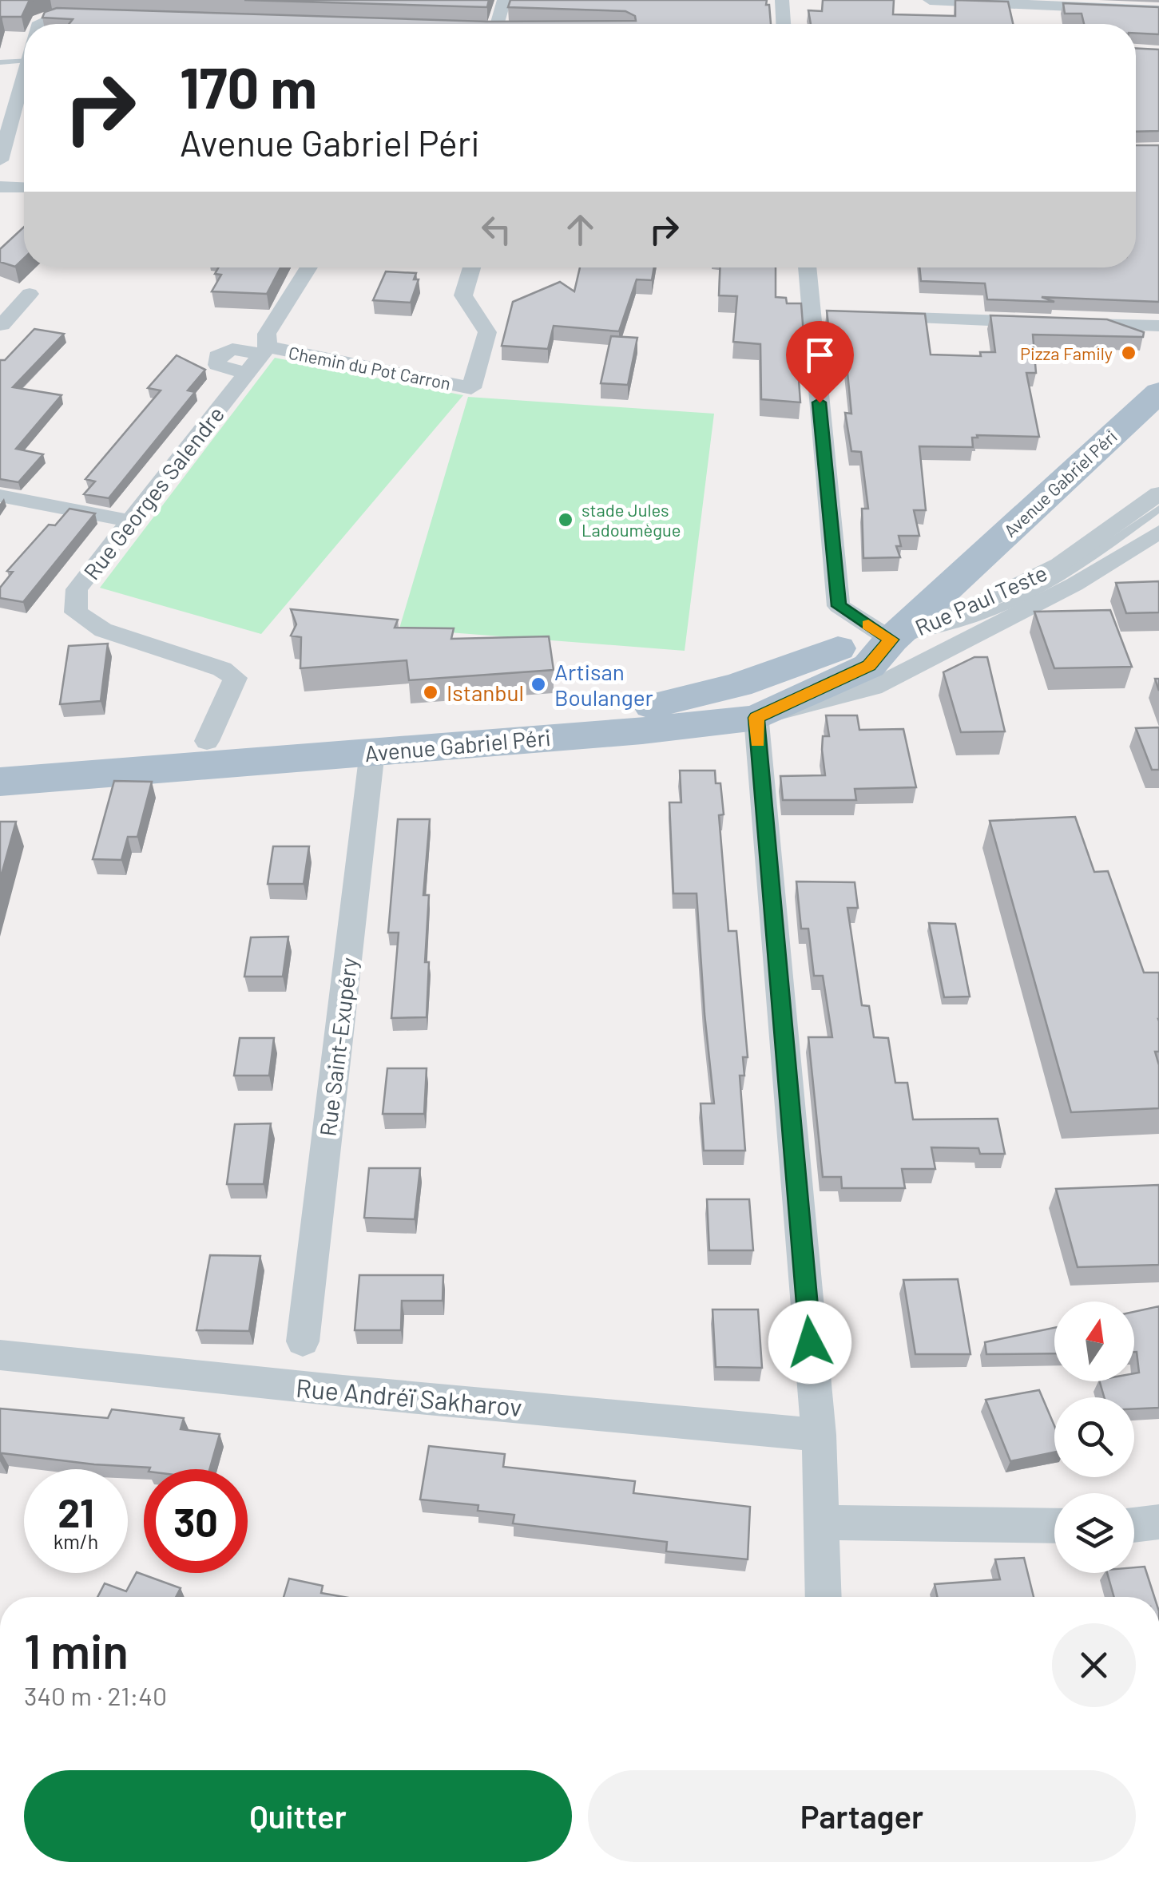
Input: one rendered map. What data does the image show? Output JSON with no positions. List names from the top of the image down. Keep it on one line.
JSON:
{"streets":{"main road":["Avenue Gabriel Péri"],"street":["Chemin du Pot Carron","Rue Georges Salendre","Rue Paul Teste","Rue Saint-Exupéry","Rue Andréï Sakharov"]},"crossings":[["Chemin du Pot Carron","Rue Georges Salendre"],["Avenue Gabriel Péri","Rue Georges Salendre"],["Avenue Gabriel Péri","Rue Paul Teste"],["Avenue Gabriel Péri","Rue Saint-Exupéry"]],"places":["Pizza Family","stade Jules Ladoumègue","Artisan Boulanger","Istanbul"],"north":"top","page":{"turn":["170 m","Avenue Gabriel Péri"],"speed":"21 km/h","limit":"30","heading":["1 min","340 m · 21:40"],"buttons":["Quitter","Partager"]}}
